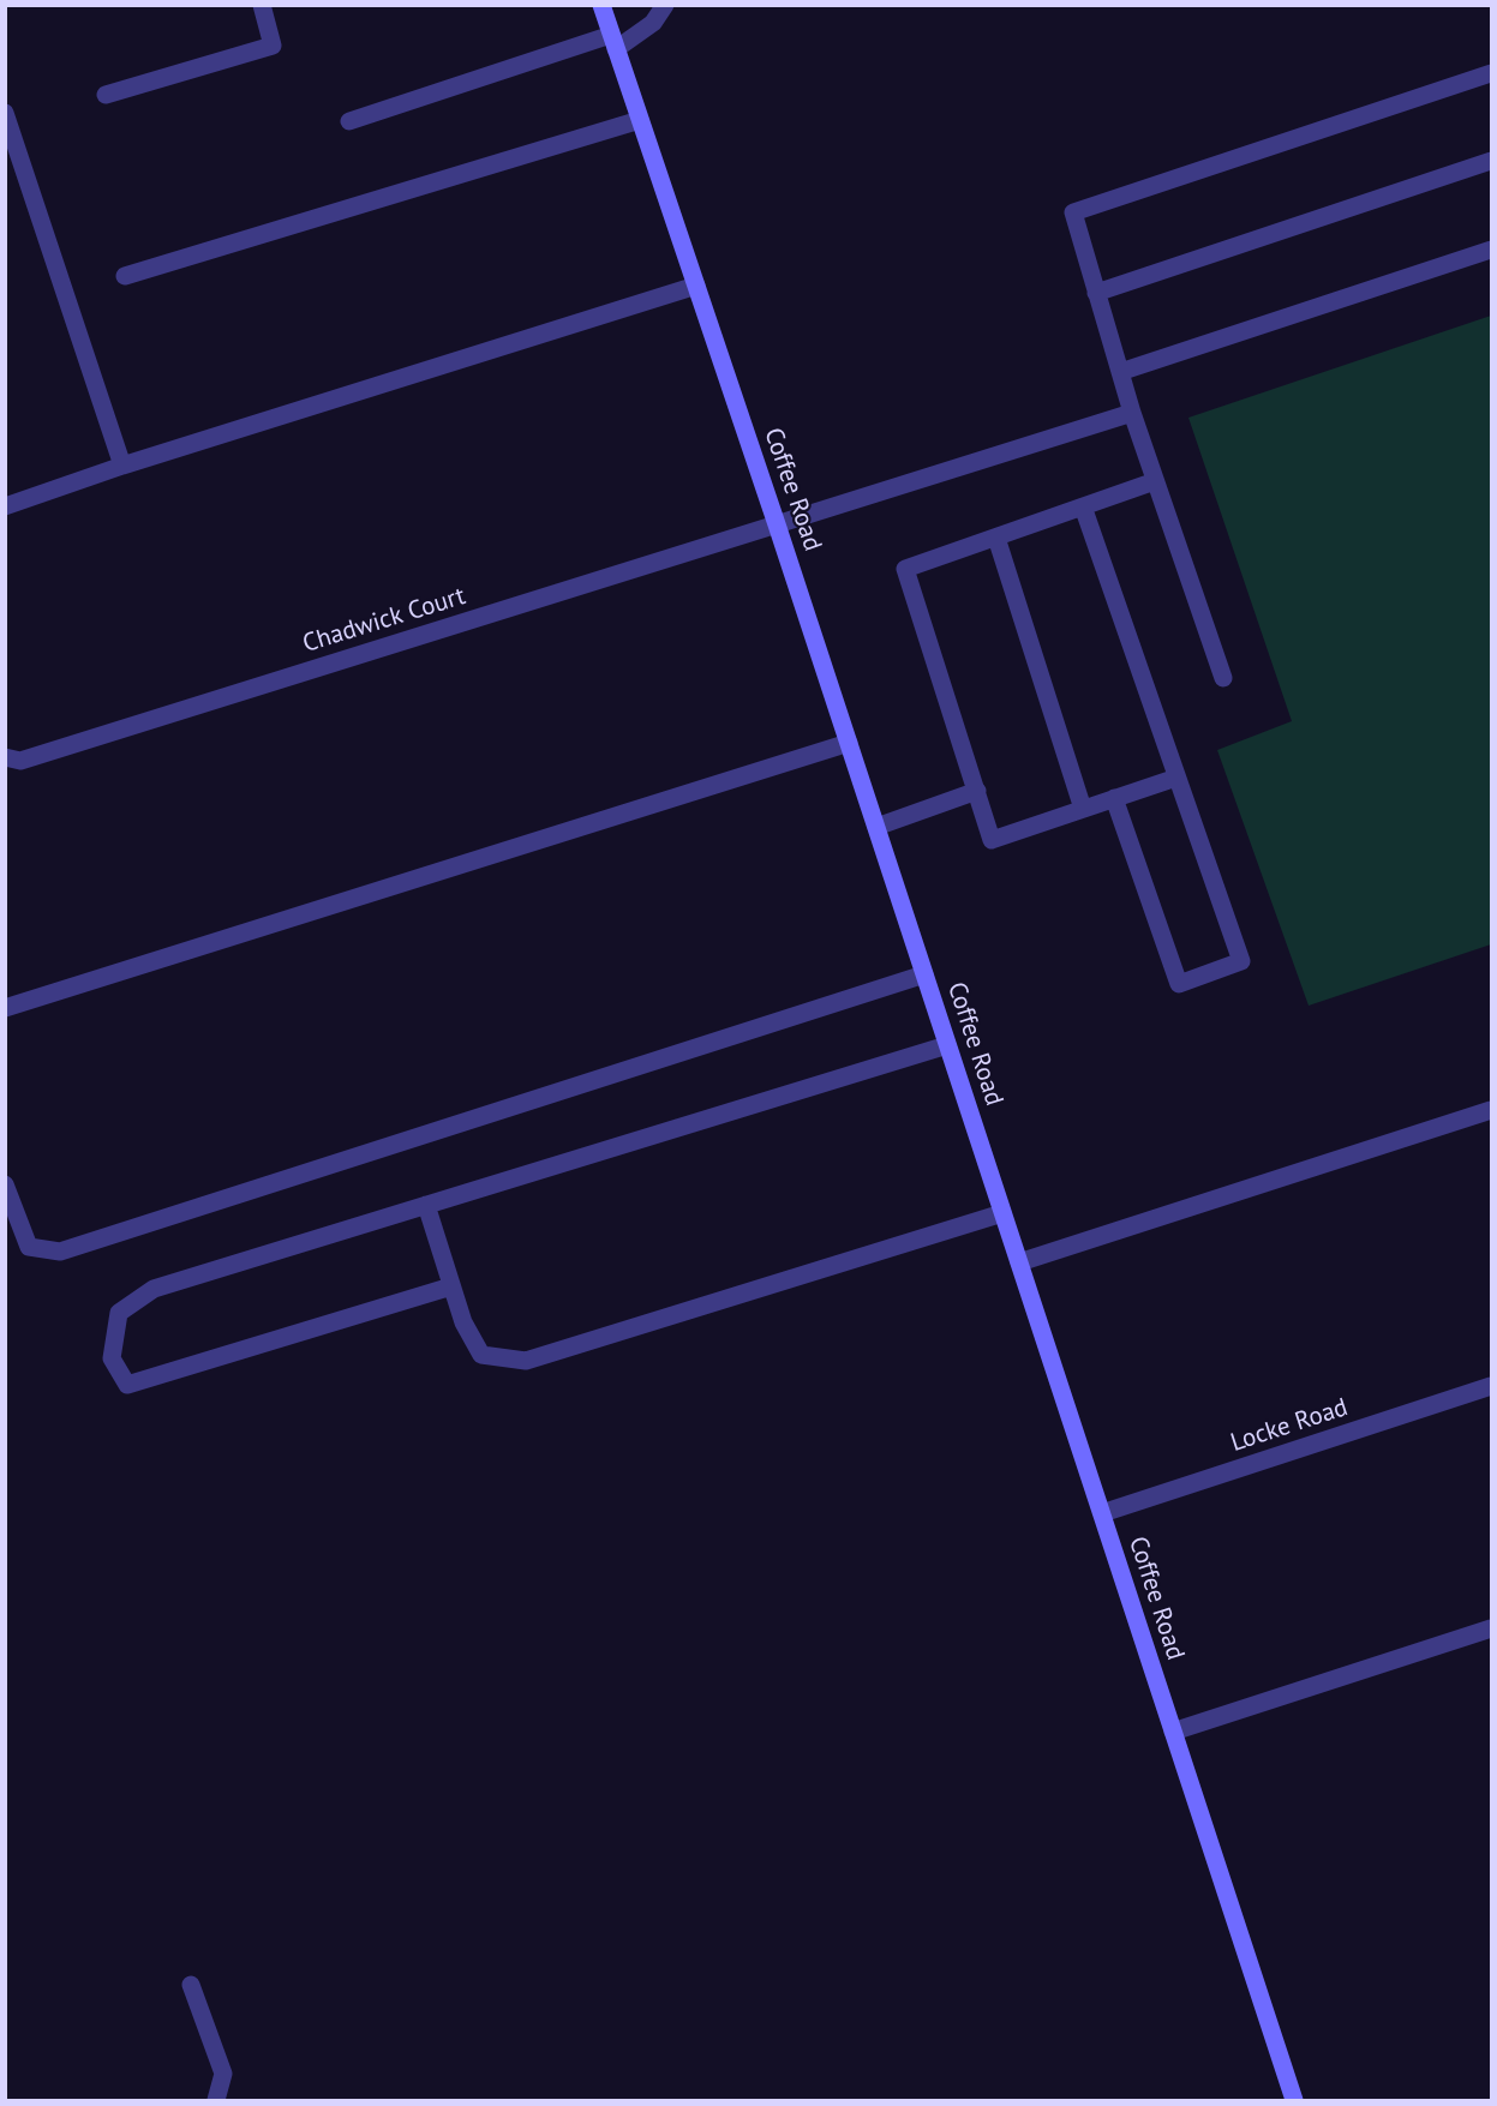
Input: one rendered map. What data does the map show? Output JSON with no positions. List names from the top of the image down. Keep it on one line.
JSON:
{"streets":{"main road":["Coffee Road"],"street":["Chadwick Court","Locke Road"]},"crossings":[["Coffee Road","Chadwick Court"],["Coffee Road","Locke Road"]]}
